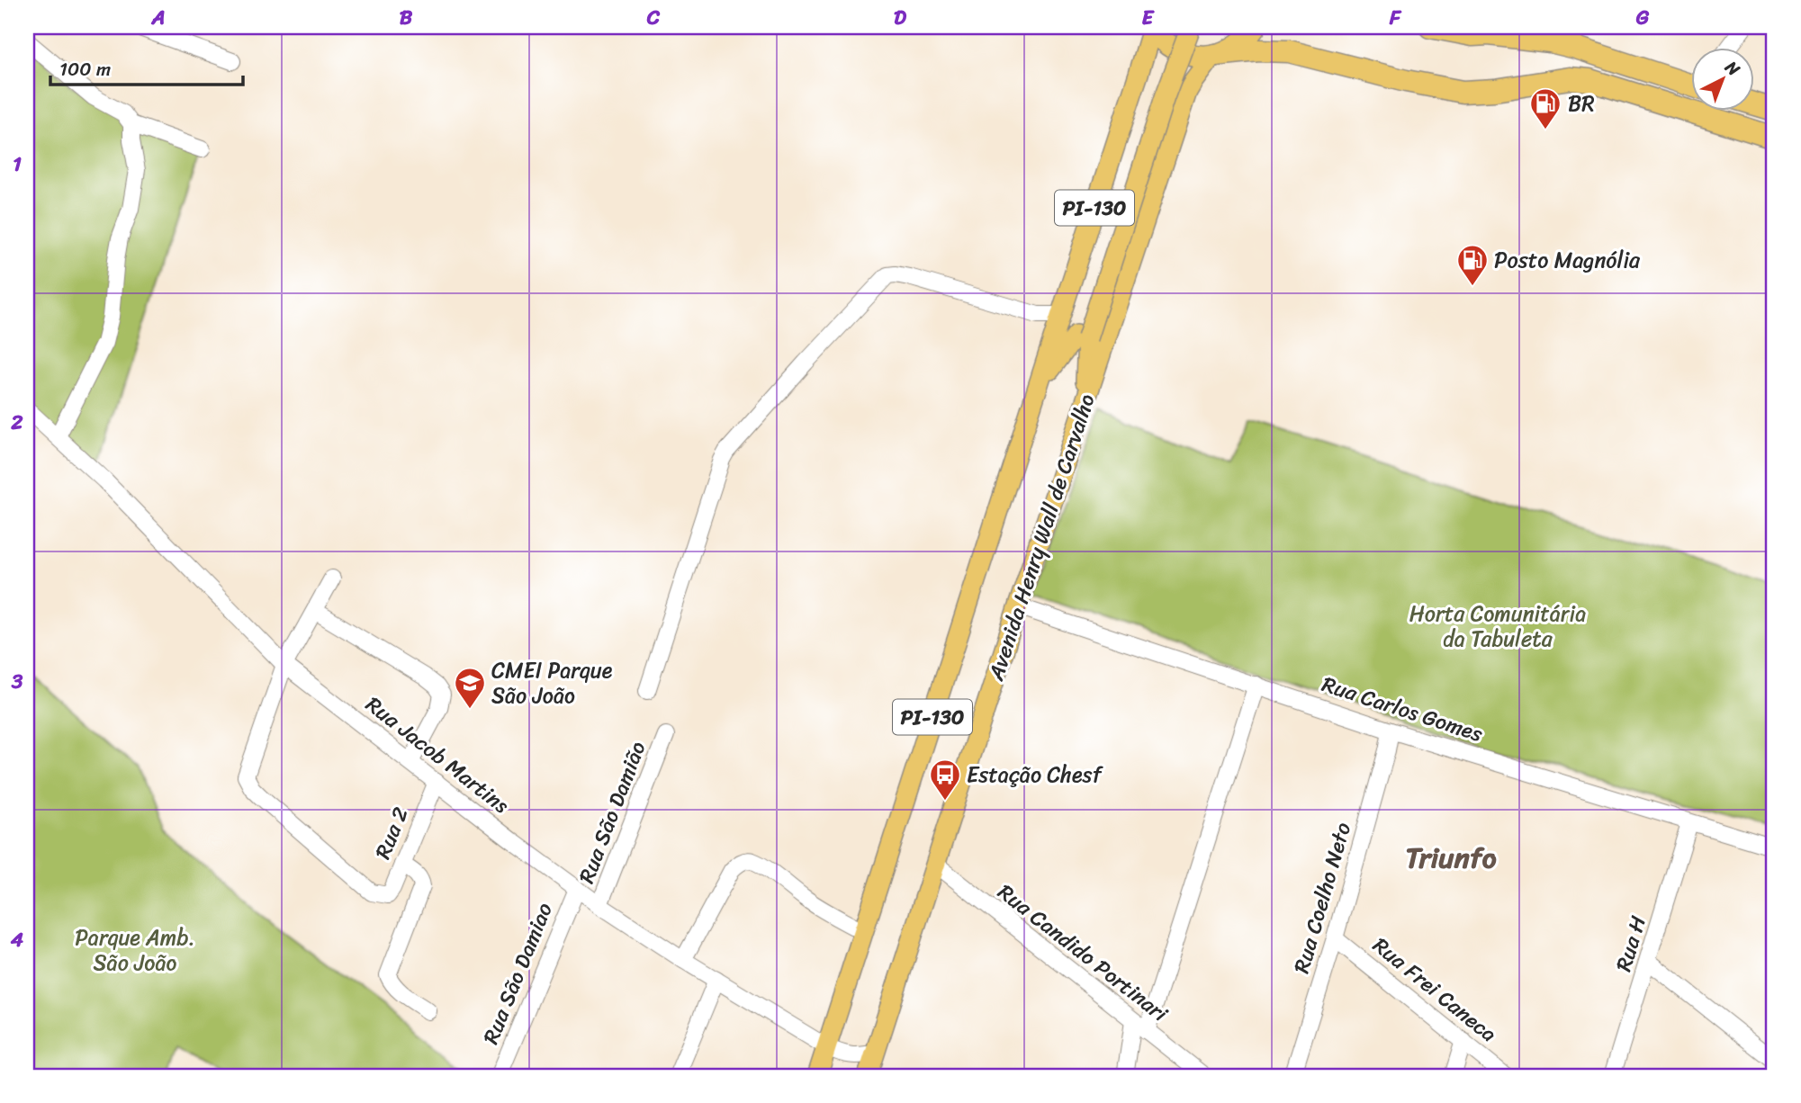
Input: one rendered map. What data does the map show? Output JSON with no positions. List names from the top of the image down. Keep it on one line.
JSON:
{"streets":{"highway":["Avenida Henry Wall de Carvalho"],"main road":["PI-130"],"street":["Rua Carlos Gomes","Rua Jacob Martins","Rua São Damião","Rua 2","Rua Coelho Neto","Rua H","Rua Candido Portinari","Rua São Damiao","Rua Frei Caneca"]},"crossings":[["PI-130","Rua Jacob Martins"],["Avenida Henry Wall de Carvalho","Rua Carlos Gomes"],["Avenida Henry Wall de Carvalho","Rua Jacob Martins"],["Avenida Henry Wall de Carvalho","Rua Candido Portinari"],["Rua Carlos Gomes","Rua Coelho Neto"],["Rua Carlos Gomes","Rua H"],["Rua Jacob Martins","Rua São Damião"],["Rua Jacob Martins","Rua 2"],["Rua Jacob Martins","Rua São Damiao"],["Rua Coelho Neto","Rua Frei Caneca"]],"districts":["Triunfo"],"parks":["Horta Comunitária da Tabuleta","Parque Amb. São João"],"places":{"fuel station":["BR","Posto Magnólia"],"school or university":["CMEI Parque São João"],"bus stop":["Estação Chesf"]},"scale_bar":"100 m","north":"top right","grid":{"columns":["A","B","C","D","E","F","G"],"rows":["1","2","3","4"]}}
